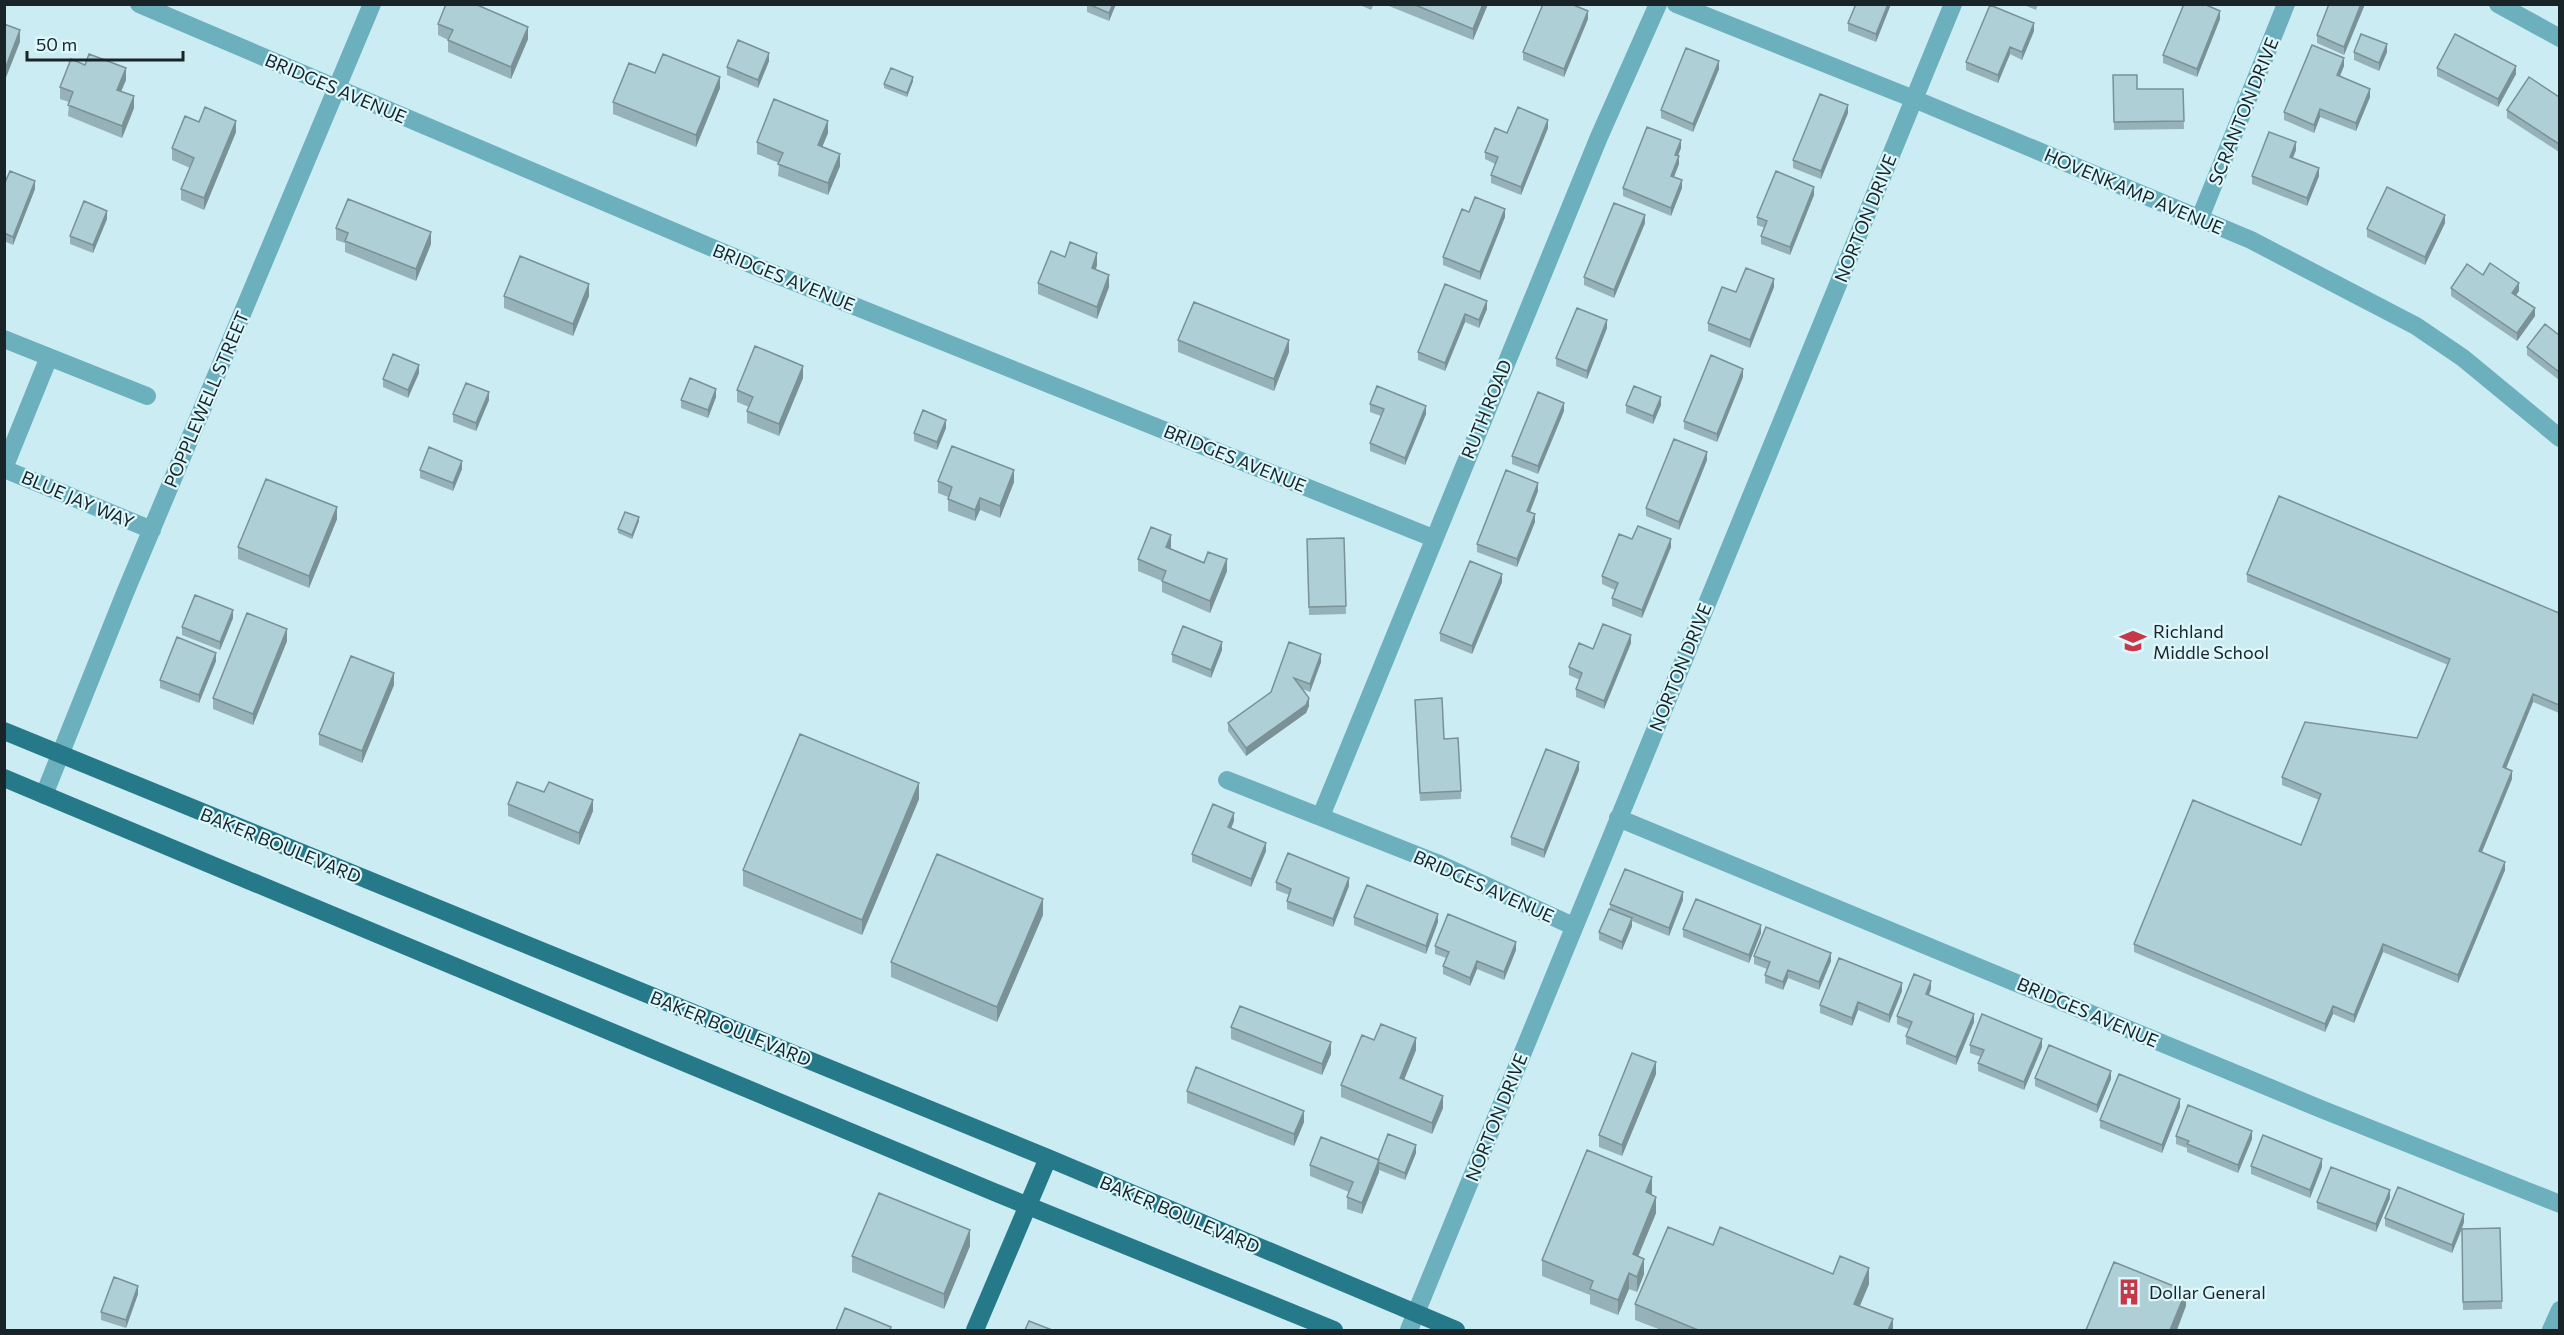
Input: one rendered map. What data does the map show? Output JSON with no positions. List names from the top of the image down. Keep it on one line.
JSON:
{"streets":{"main road":["BAKER BOULEVARD"],"street":["BRIDGES AVENUE","SCRANTON DRIVE","HOVENKAMP AVENUE","NORTON DRIVE","POPPLEWELL STREET","RUTH ROAD","BLUE JAY WAY"]},"crossings":[["BRIDGES AVENUE","NORTON DRIVE"],["BRIDGES AVENUE","POPPLEWELL STREET"],["BRIDGES AVENUE","RUTH ROAD"],["SCRANTON DRIVE","HOVENKAMP AVENUE"],["HOVENKAMP AVENUE","NORTON DRIVE"],["NORTON DRIVE","BAKER BOULEVARD"],["POPPLEWELL STREET","BLUE JAY WAY"],["POPPLEWELL STREET","BAKER BOULEVARD"]],"places":{"school or university":["Richland Middle School"],"building":["Dollar General"]},"scale_bar":"50 m"}
